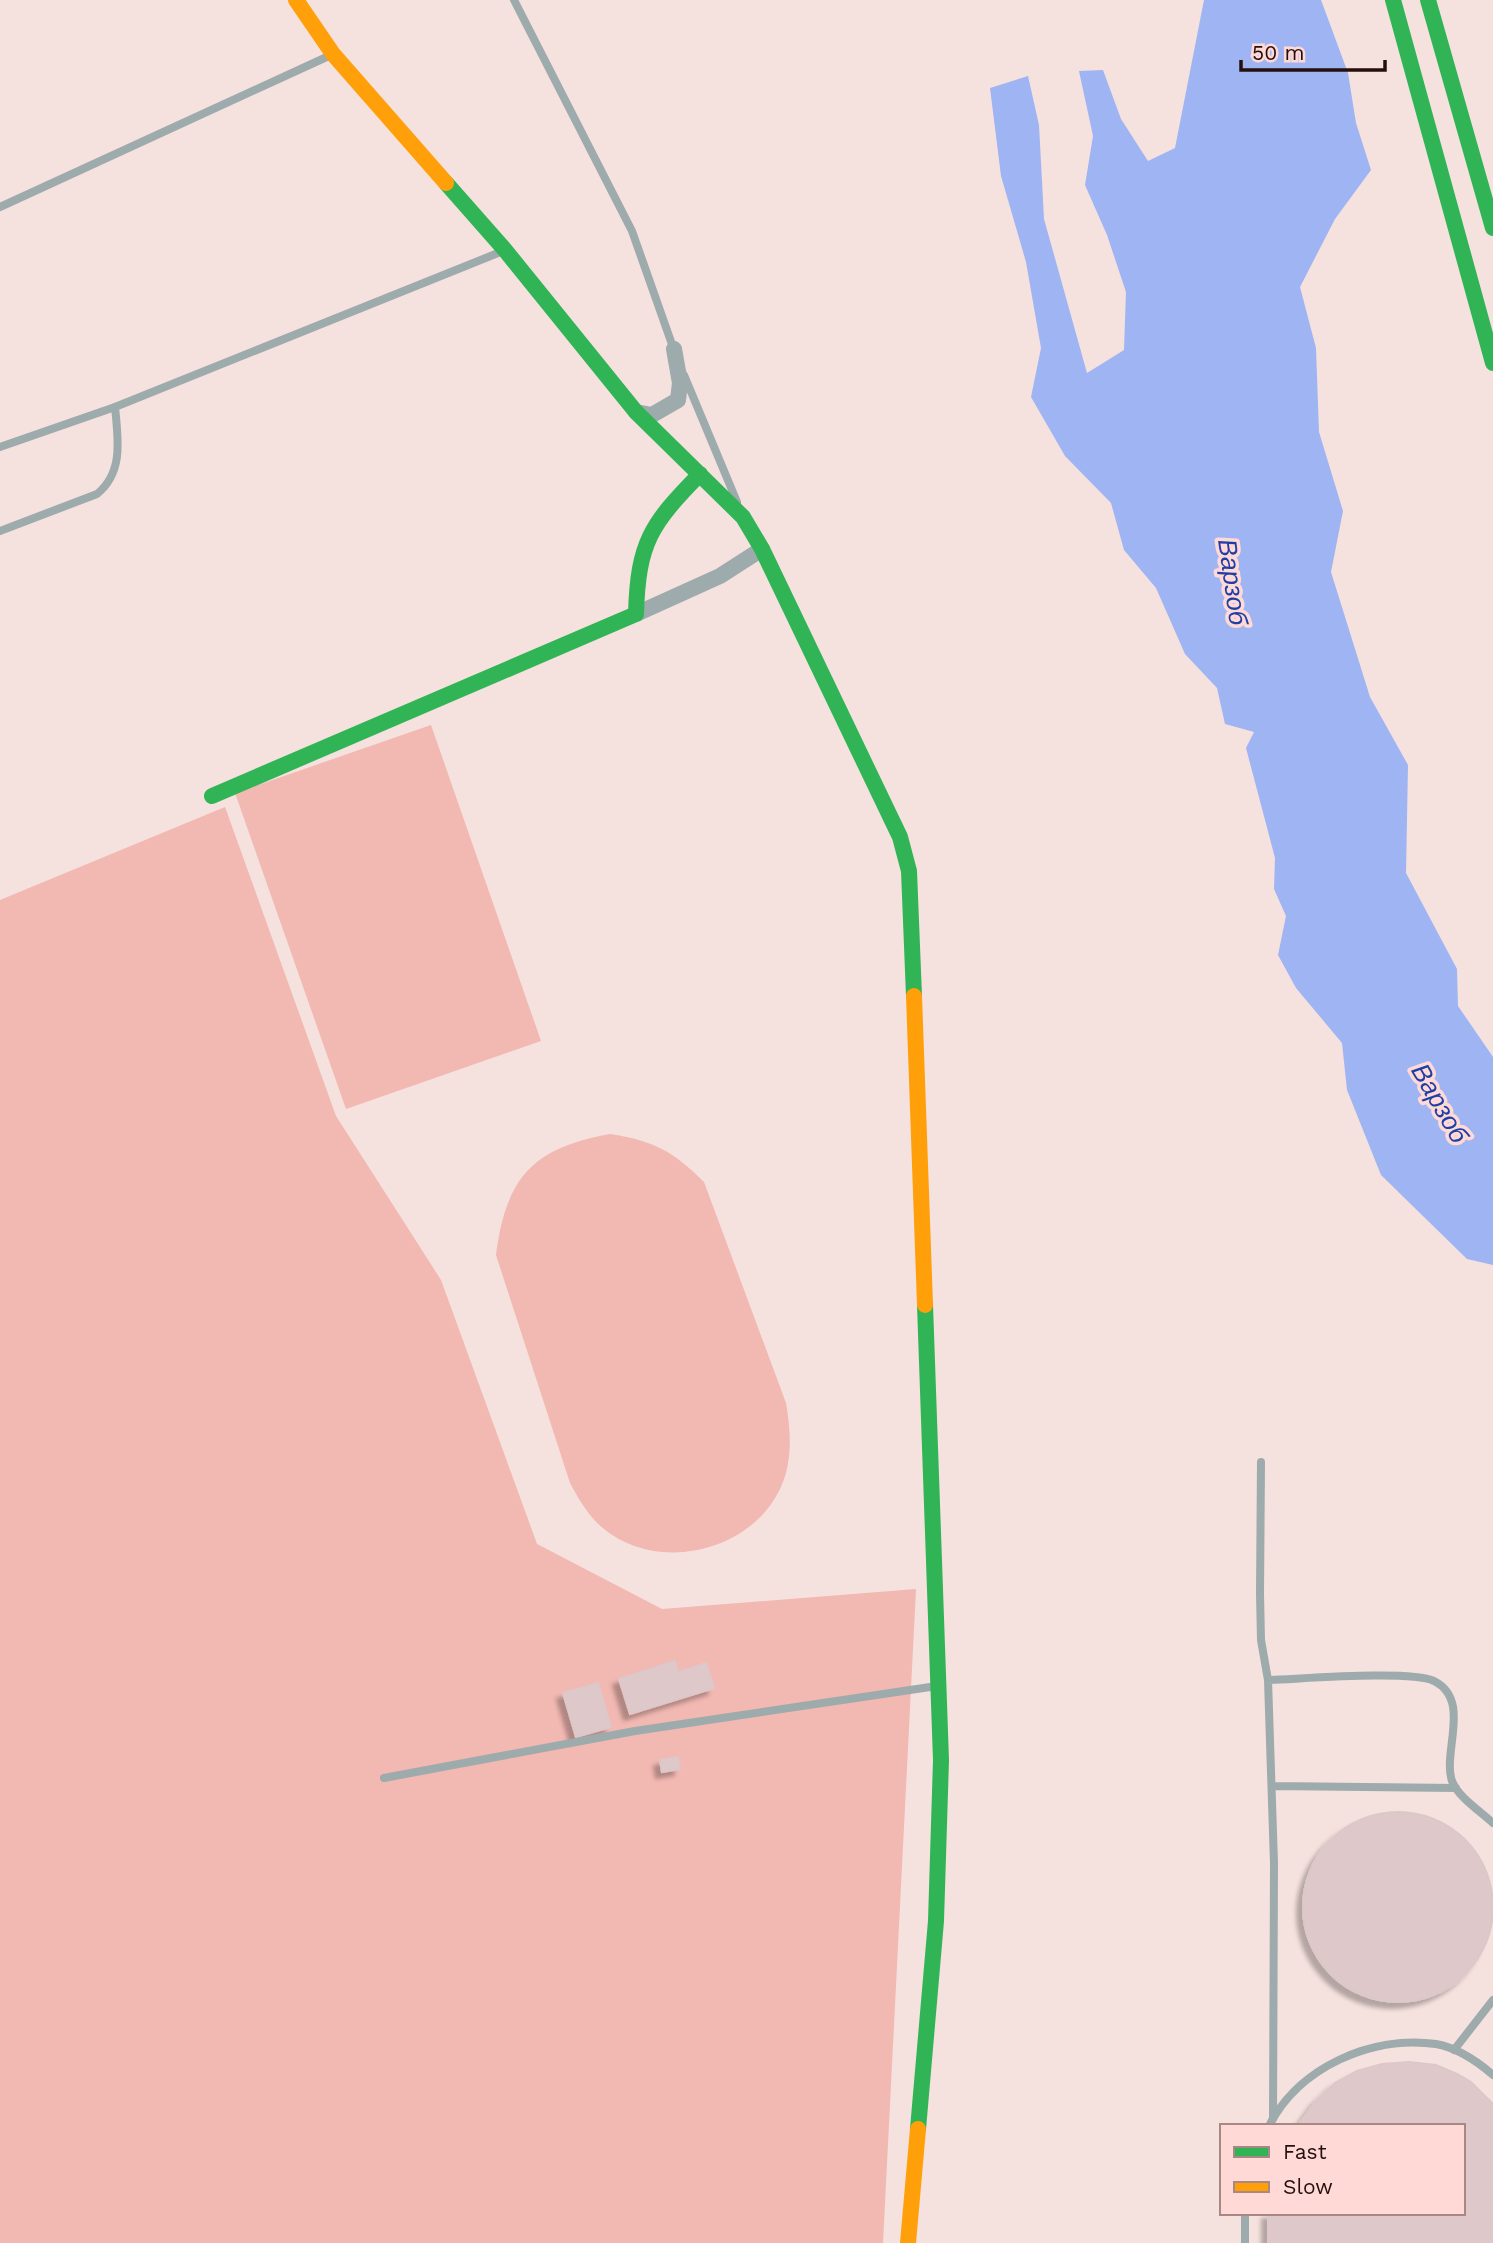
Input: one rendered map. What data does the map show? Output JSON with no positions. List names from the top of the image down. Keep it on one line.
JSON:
{"water":["Варзоб"],"legend":["Fast","Slow"],"scale_bar":"50 m"}
